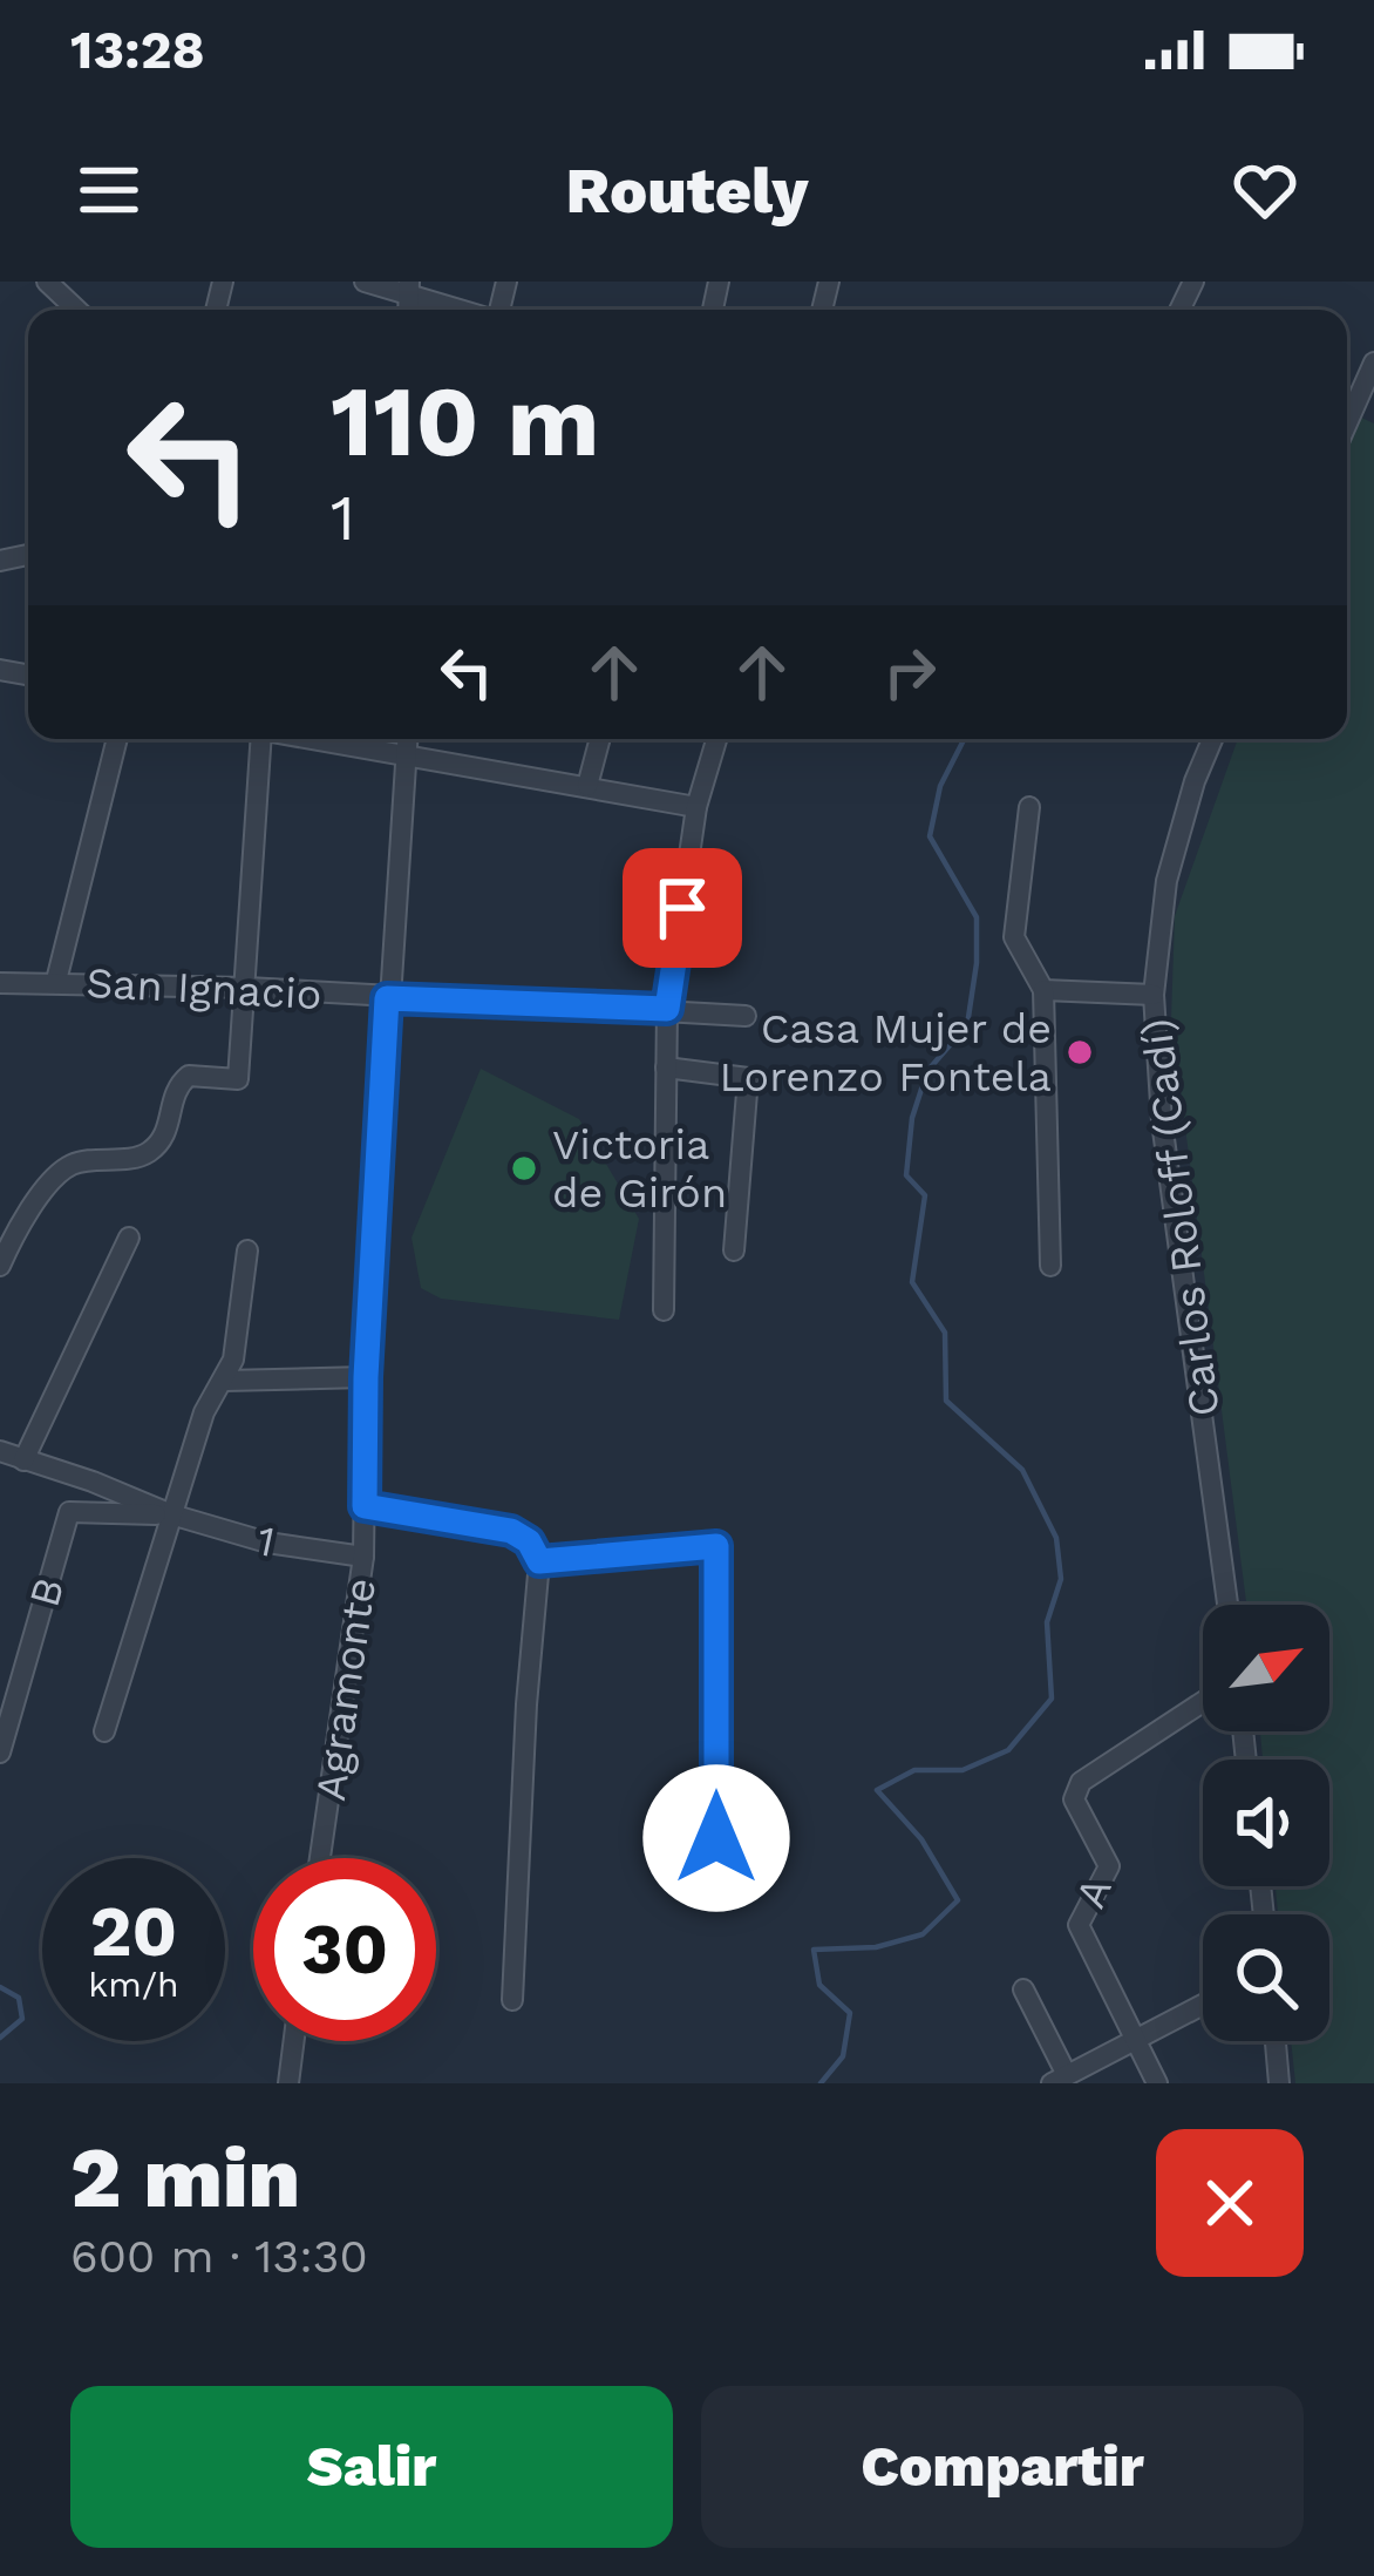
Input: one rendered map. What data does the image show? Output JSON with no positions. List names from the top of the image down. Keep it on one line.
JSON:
{"streets":{"street":["San Ignacio","Carlos Roloff (Cadí)","1","B","Agramonte","A"]},"crossings":[["San Ignacio","Agramonte"],["1","B"],["1","Agramonte"]],"places":["Casa Mujer de Lorenzo Fontela","Victoria de Girón"],"north":"top right","page":{"status":"13:28","header":"Routely","turn":["110 m","1"],"speed":"20 km/h","limit":"30","heading":["2 min","600 m · 13:30"],"buttons":["Salir","Compartir"]}}
